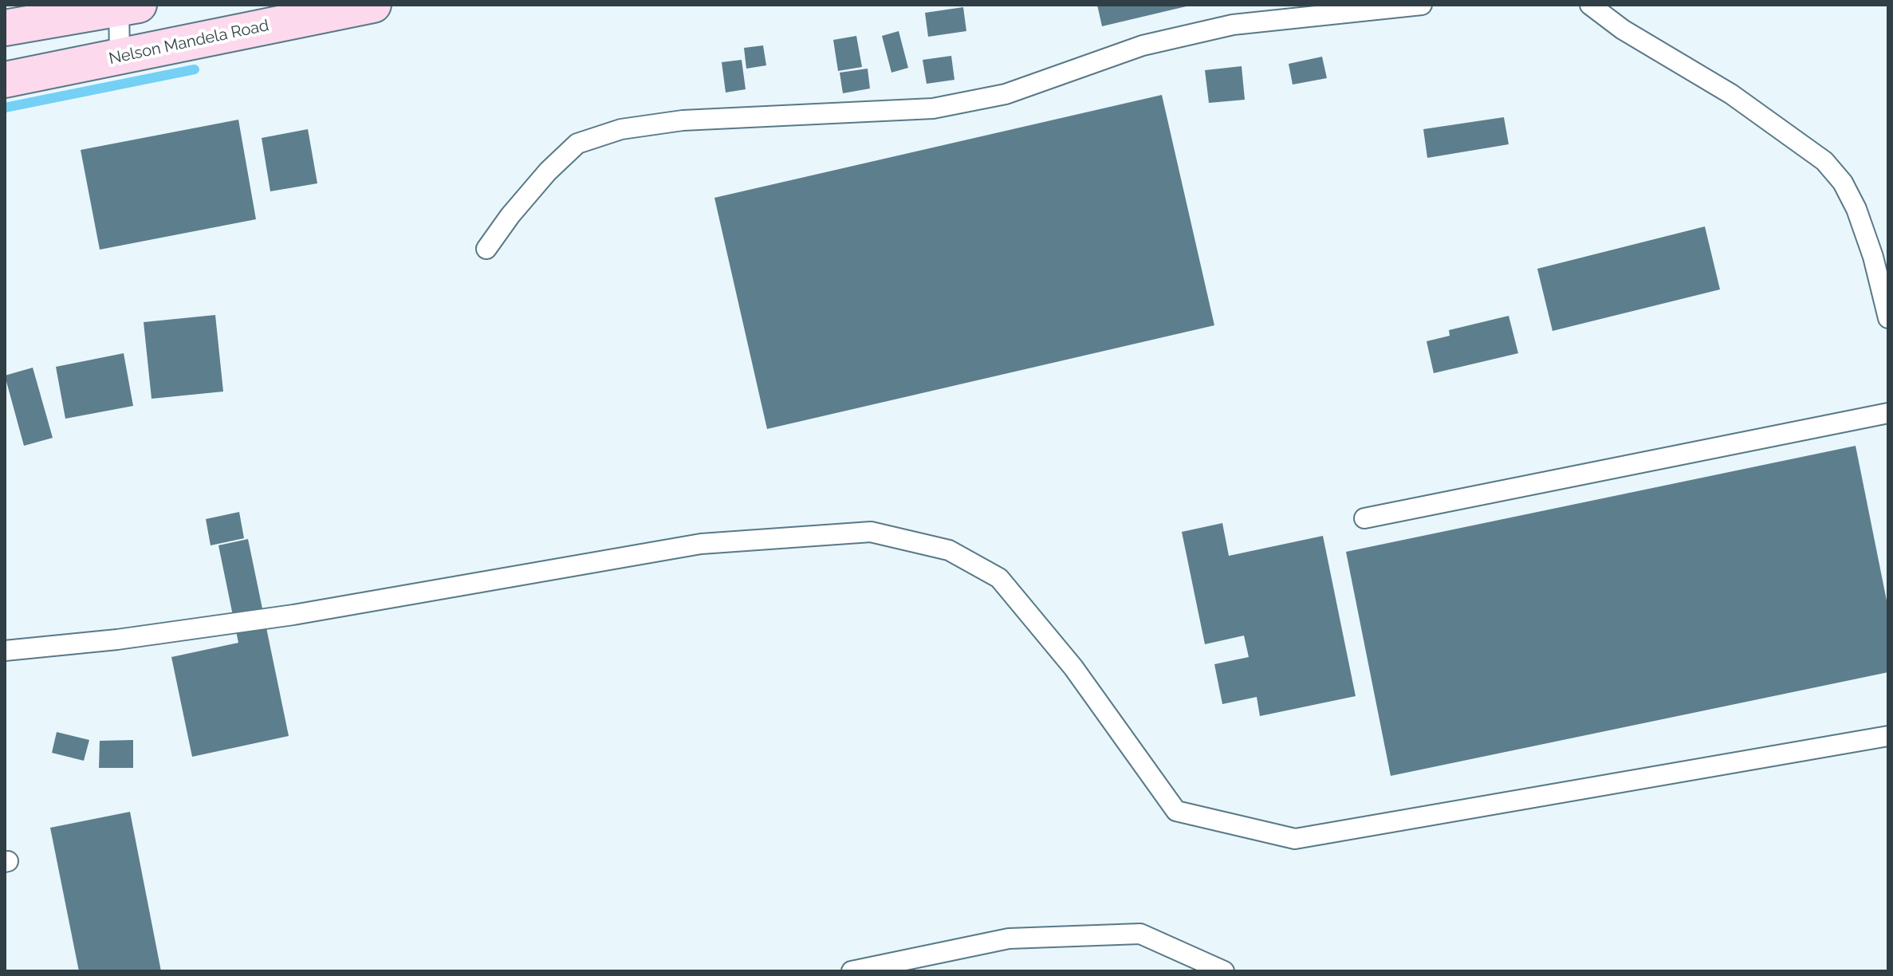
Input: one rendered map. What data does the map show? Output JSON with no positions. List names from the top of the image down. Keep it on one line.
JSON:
{"streets":{"main road":["Nelson Mandela Road"]}}
